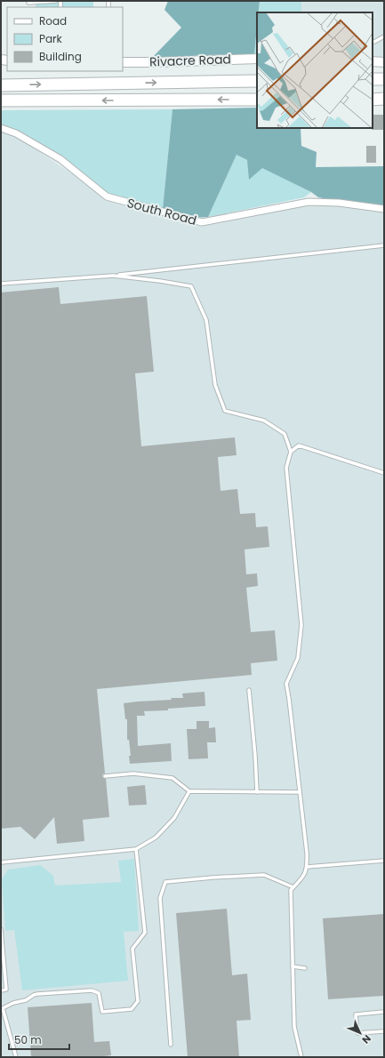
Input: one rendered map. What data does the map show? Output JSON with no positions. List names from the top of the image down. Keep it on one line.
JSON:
{"streets":{"main road":["Rivacre Road"],"street":["South Road"]},"legend":["Road","Park","Building"],"scale_bar":"50 m","north":"bottom right"}
